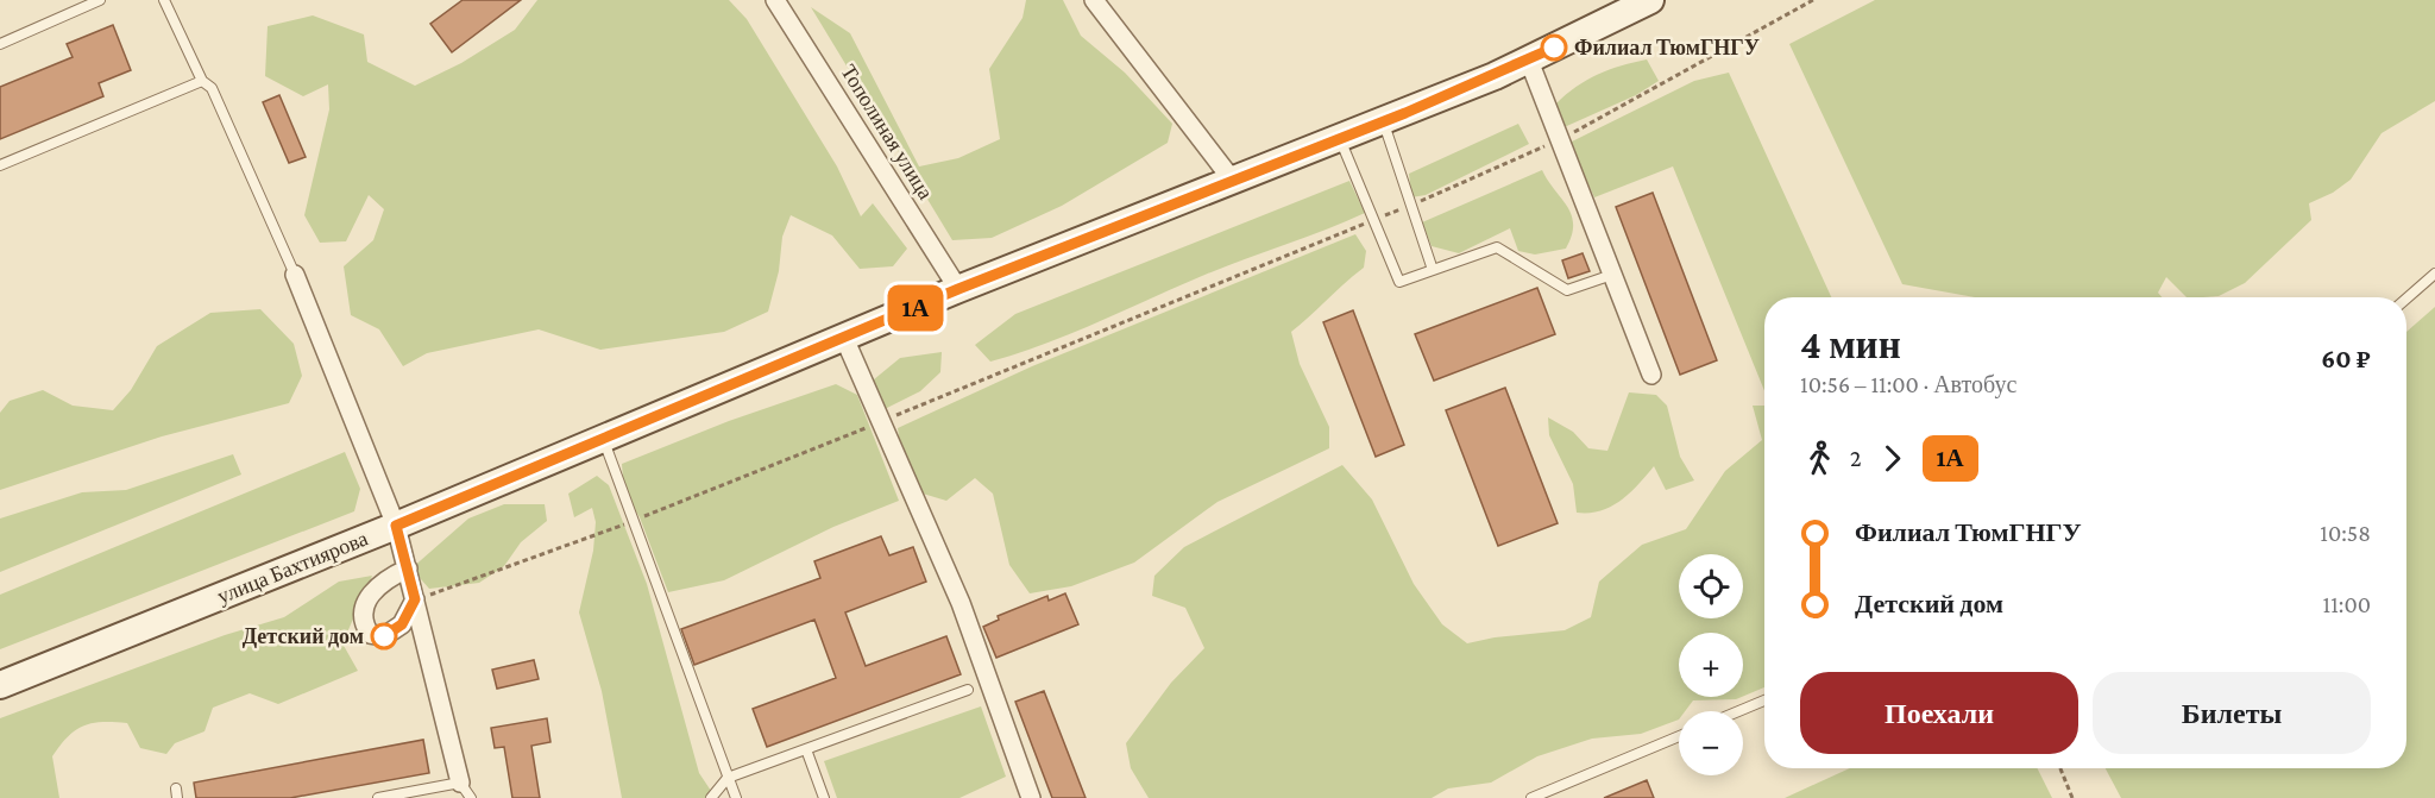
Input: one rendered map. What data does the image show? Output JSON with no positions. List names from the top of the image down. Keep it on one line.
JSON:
{"streets":{"main road":["улица Бахтиярова"],"street":["Тополиная улица"]},"crossings":[["Тополиная улица","улица Бахтиярова"]],"places":["Филиал ТюмГНГУ","Детский дом"],"lines":["bus line 1А"],"page":{"on_map":"1А","heading":["4 мин","10:56 – 11:00 · Автобус","60 ₽"],"legs":["2","1А"],"list":[{"name":"Филиал ТюмГНГУ","value":"10:58"},{"name":"Детский дом","value":"11:00"}],"map_buttons":["+","−"],"buttons":["Поехали","Билеты"]}}
